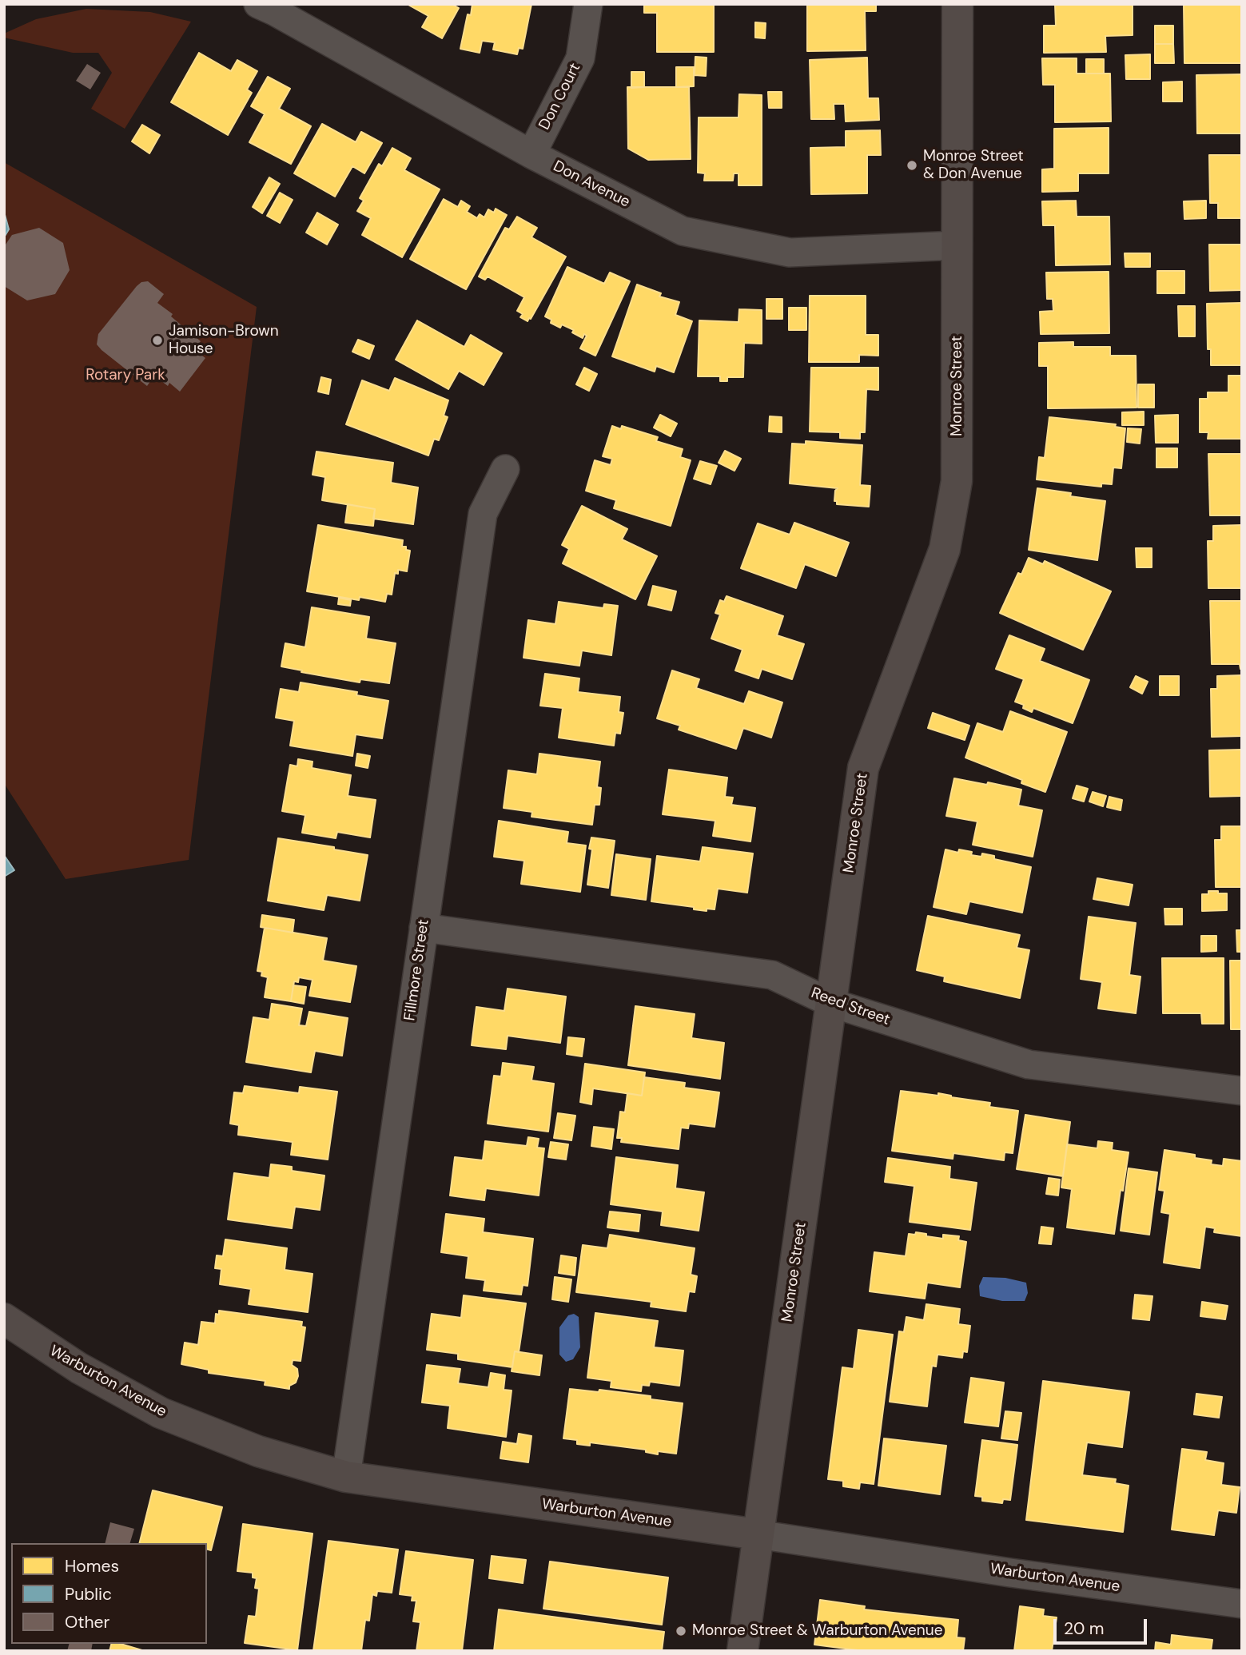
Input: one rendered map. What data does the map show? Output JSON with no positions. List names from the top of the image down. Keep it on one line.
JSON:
{"streets":{"main road":["Monroe Street","Warburton Avenue"],"street":["Don Court","Don Avenue","Fillmore Street","Reed Street"]},"crossings":[["Don Court","Don Avenue"],["Don Avenue","Monroe Street"],["Monroe Street","Reed Street"],["Monroe Street","Warburton Avenue"],["Fillmore Street","Reed Street"],["Fillmore Street","Warburton Avenue"]],"parks":["Rotary Park"],"places":["Monroe Street & Don Avenue","Jamison-Brown House","Monroe Street & Warburton Avenue"],"legend":["Homes","Public","Other"],"scale_bar":"20 m"}
